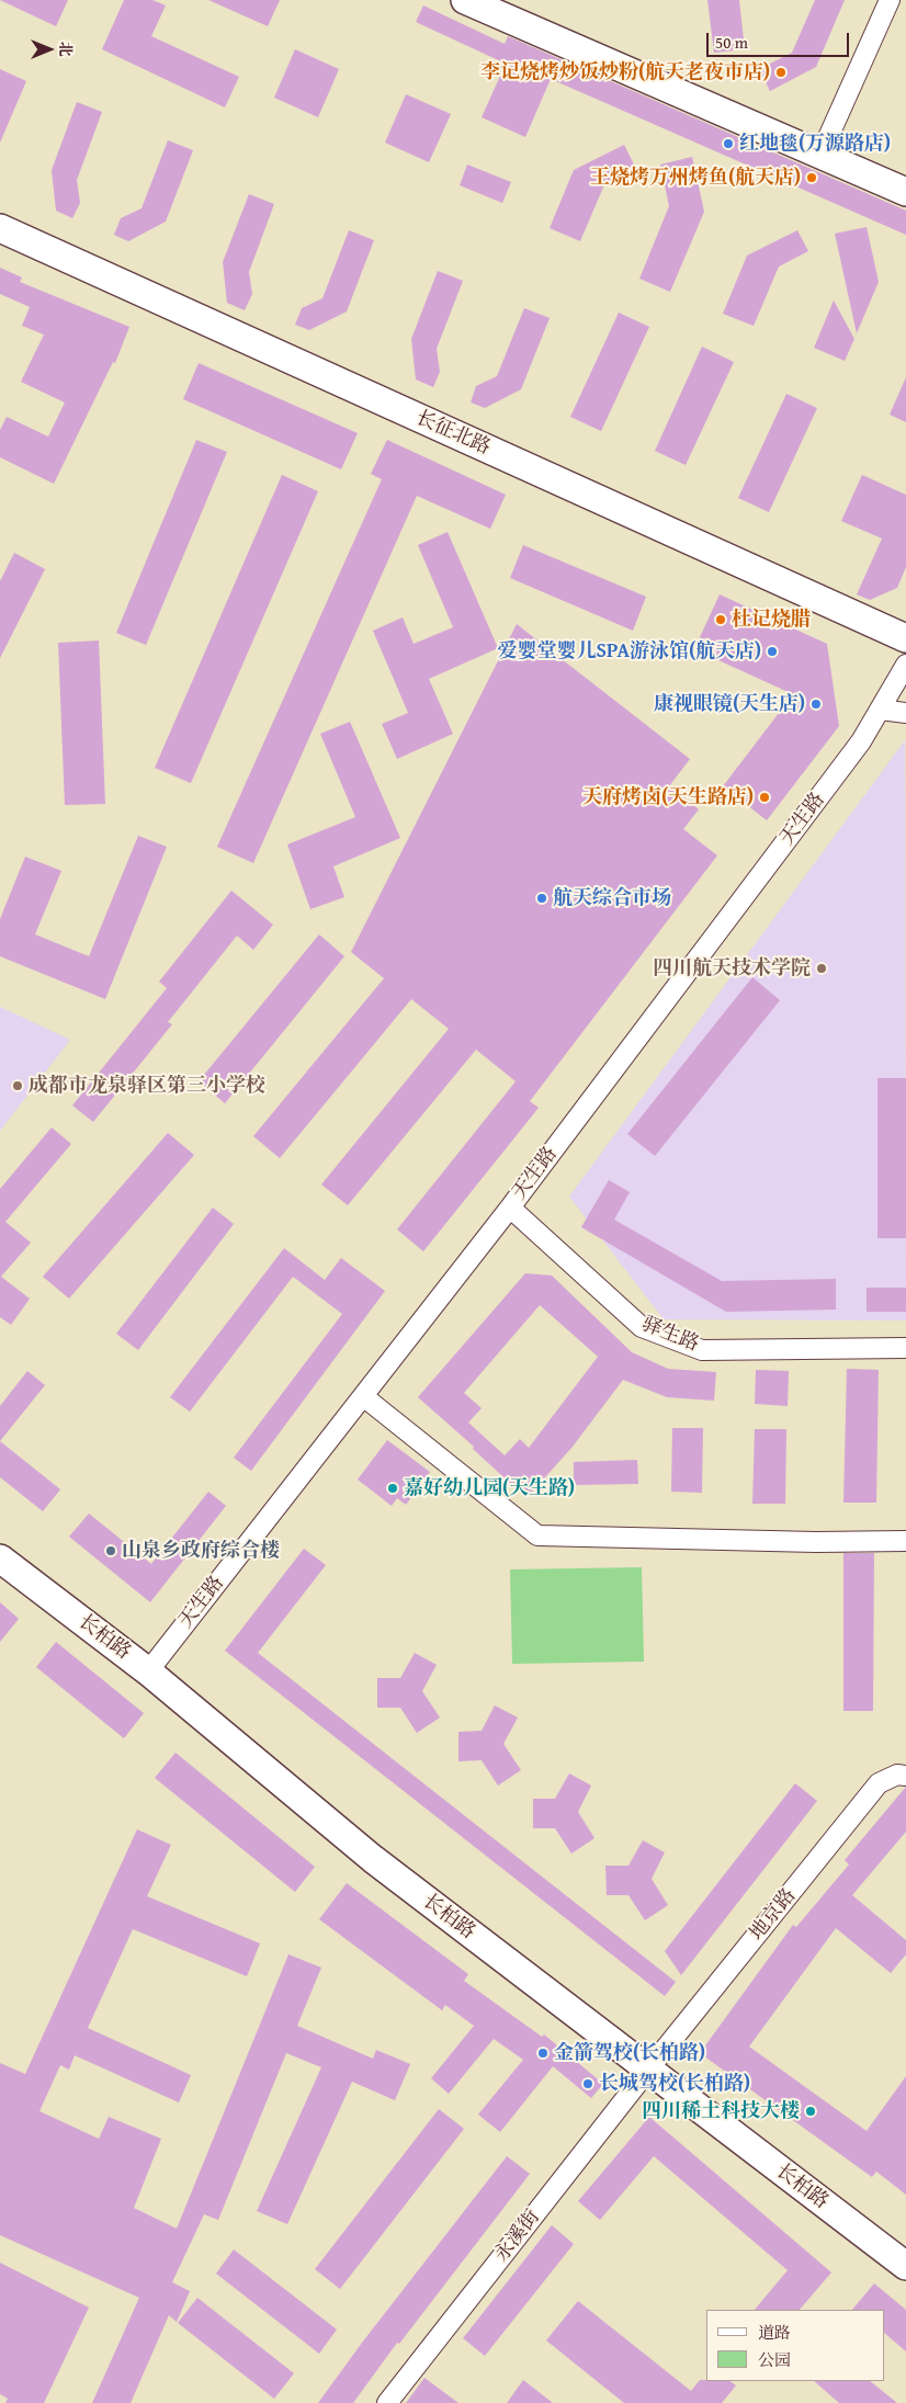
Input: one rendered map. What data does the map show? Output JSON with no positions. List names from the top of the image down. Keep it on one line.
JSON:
{"streets":{"street":["长征北路","天生路","驿生路","长柏路","地京路","永溪街"]},"crossings":[["天生路","驿生路"],["天生路","长柏路"],["长柏路","地京路"],["长柏路","永溪街"],["地京路","永溪街"]],"places":["李记烧烤炒饭炒粉(航天老夜市店)","红地毯(万源路店)","王烧烤万州烤鱼(航天店)","杜记烧腊","爱婴堂婴儿SPA游泳馆(航天店)","康视眼镜(天生店)","天府烤卤(天生路店)","航天综合市场","四川航天技术学院","成都市龙泉驿区第三小学校","嘉好幼儿园(天生路)","山泉乡政府综合楼","金箭驾校(长柏路)","长城驾校(长柏路)","四川稀土科技大楼"],"legend":["道路","公园"],"scale_bar":"50 m","north":"right"}
